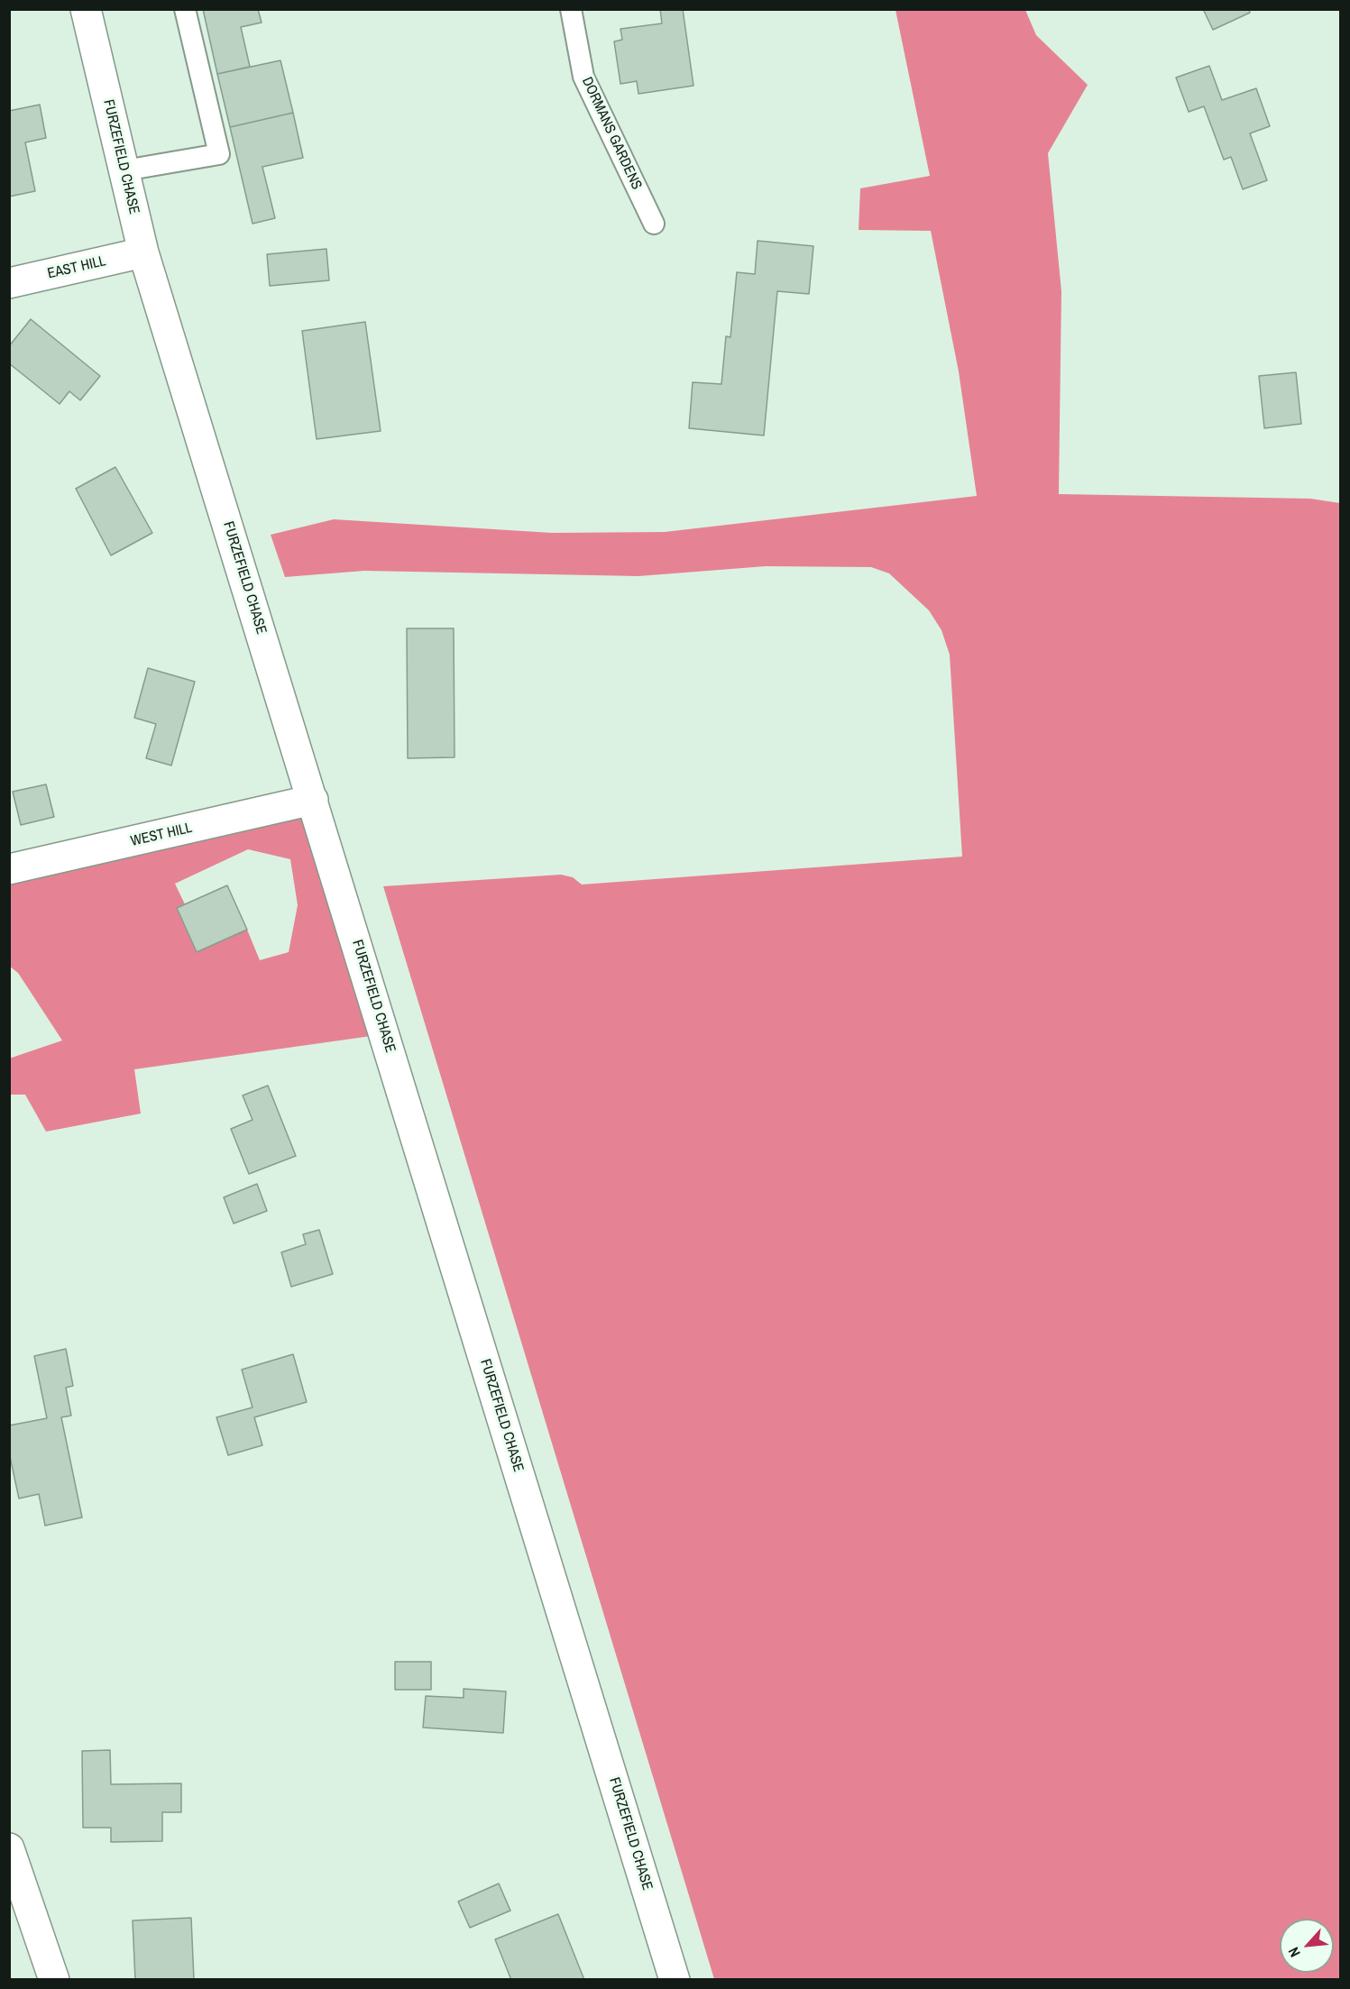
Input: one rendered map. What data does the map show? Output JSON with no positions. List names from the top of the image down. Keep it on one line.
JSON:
{"streets":{"street":["FURZEFIELD CHASE","EAST HILL","WEST HILL"],"lane":["DORMANS GARDENS"]},"crossings":[["FURZEFIELD CHASE","EAST HILL"],["FURZEFIELD CHASE","WEST HILL"]],"north":"bottom left"}
